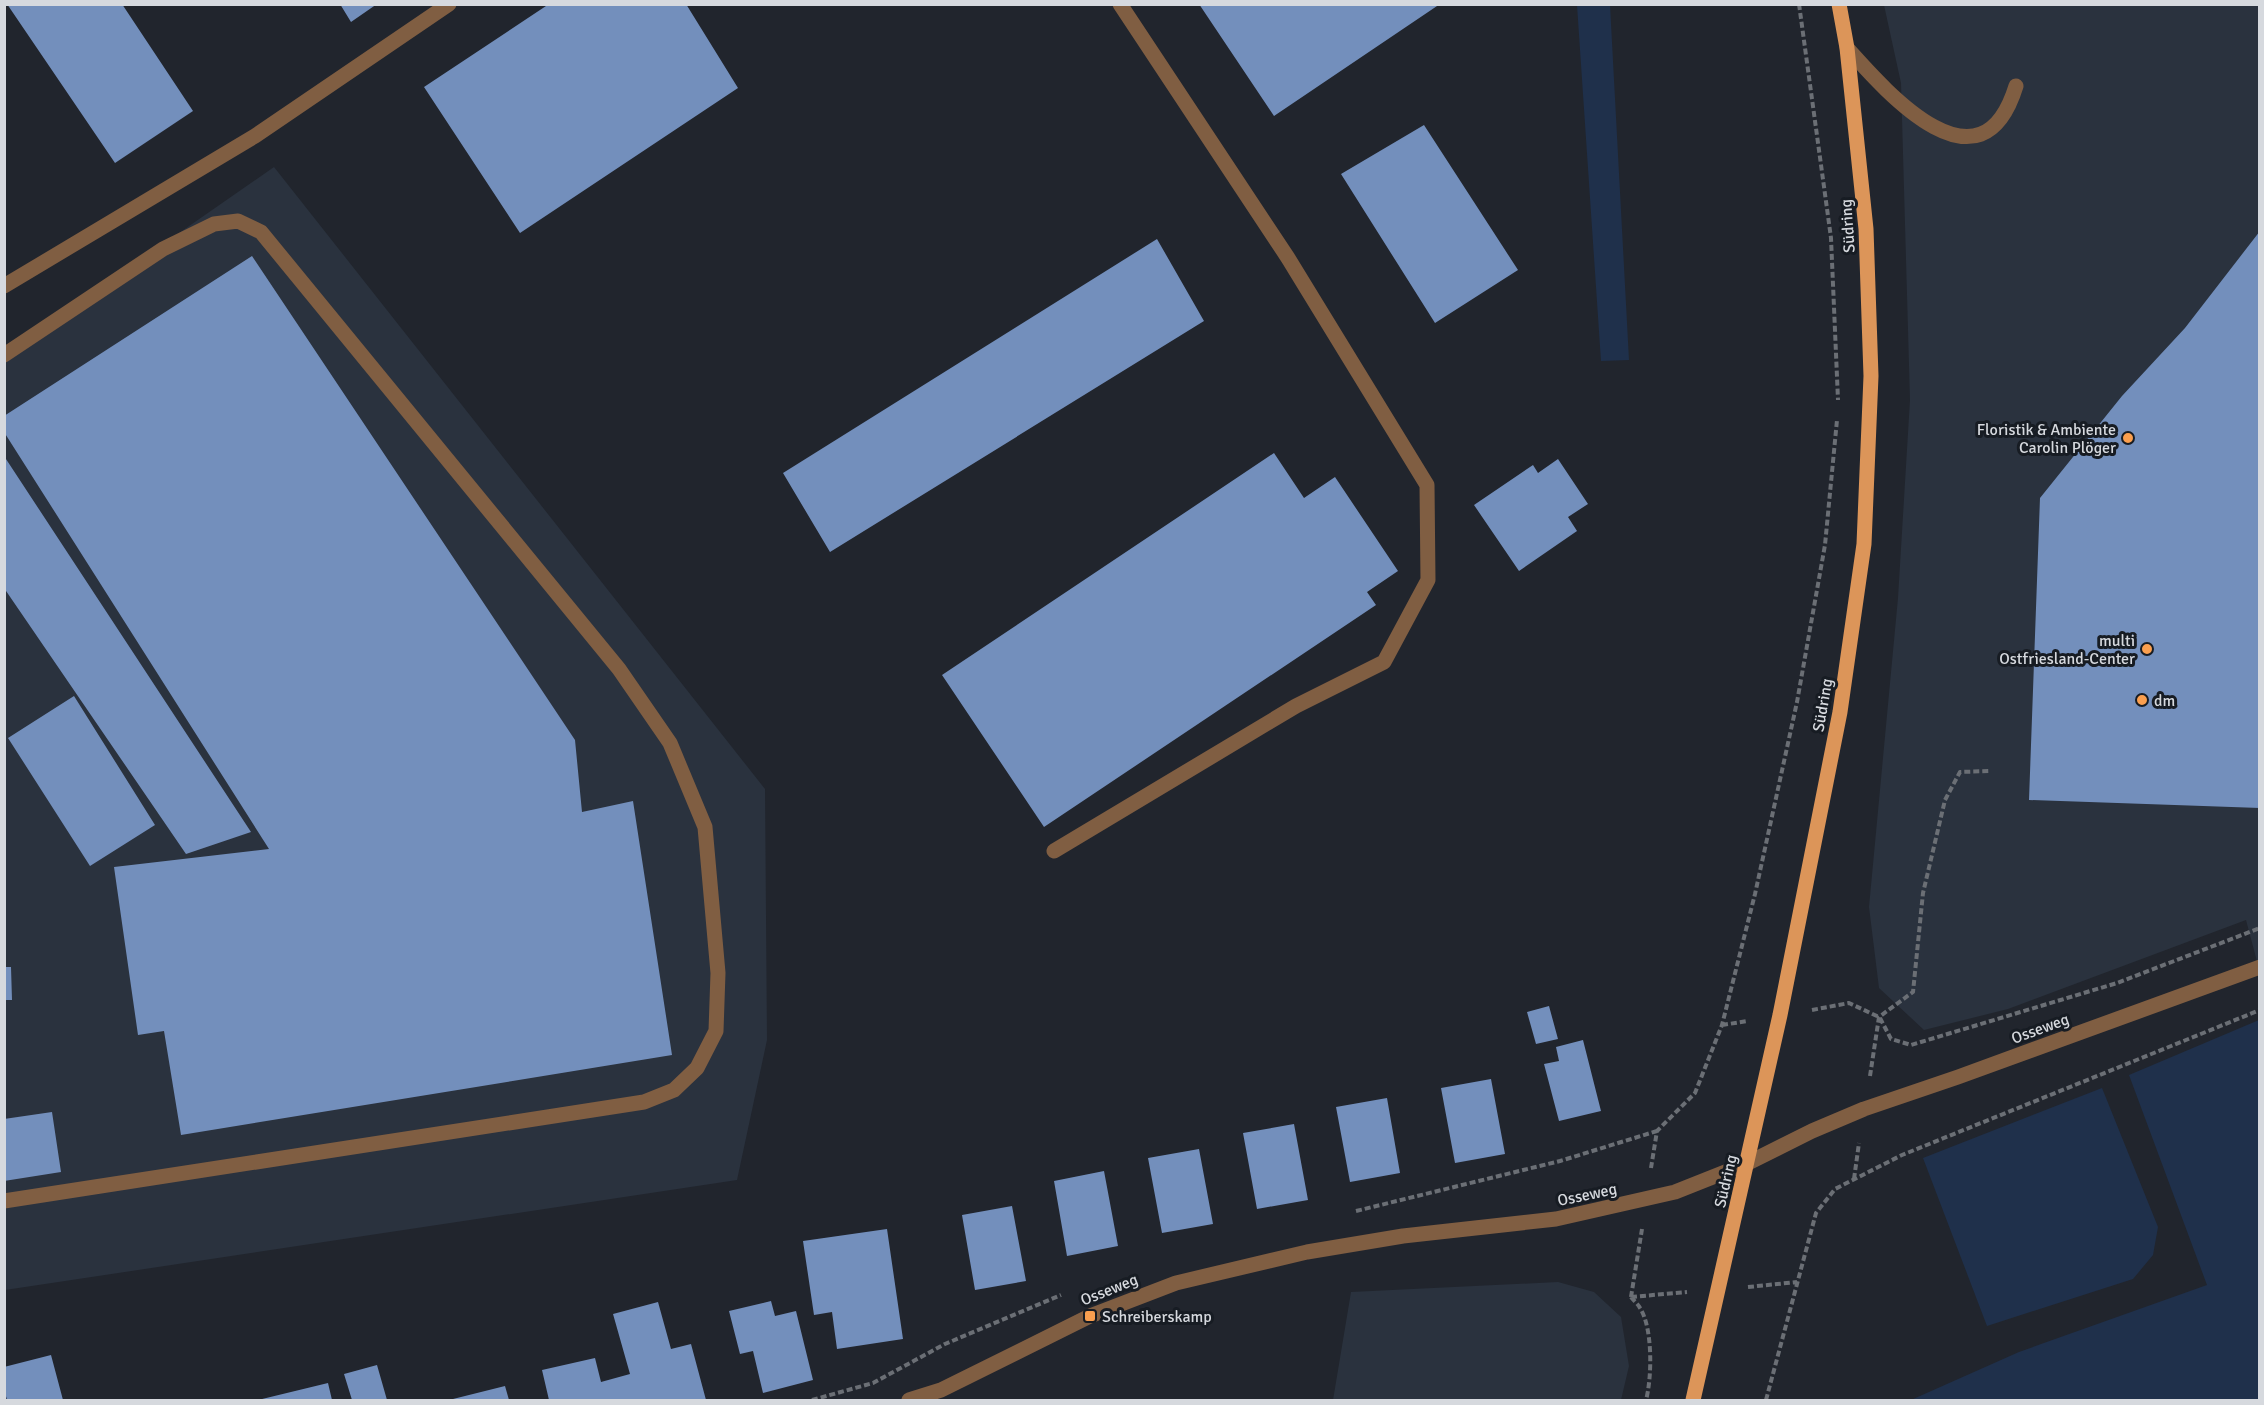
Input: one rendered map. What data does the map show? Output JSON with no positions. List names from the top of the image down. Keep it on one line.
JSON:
{"streets":{"main road":["Südring"],"street":["Osseweg"]},"crossings":[["Südring","Osseweg"]],"places":{"other":["Floristik & Ambiente Carolin Plöger","multi Ostfriesland-Center","dm"],"transit":["Schreiberskamp"]}}
